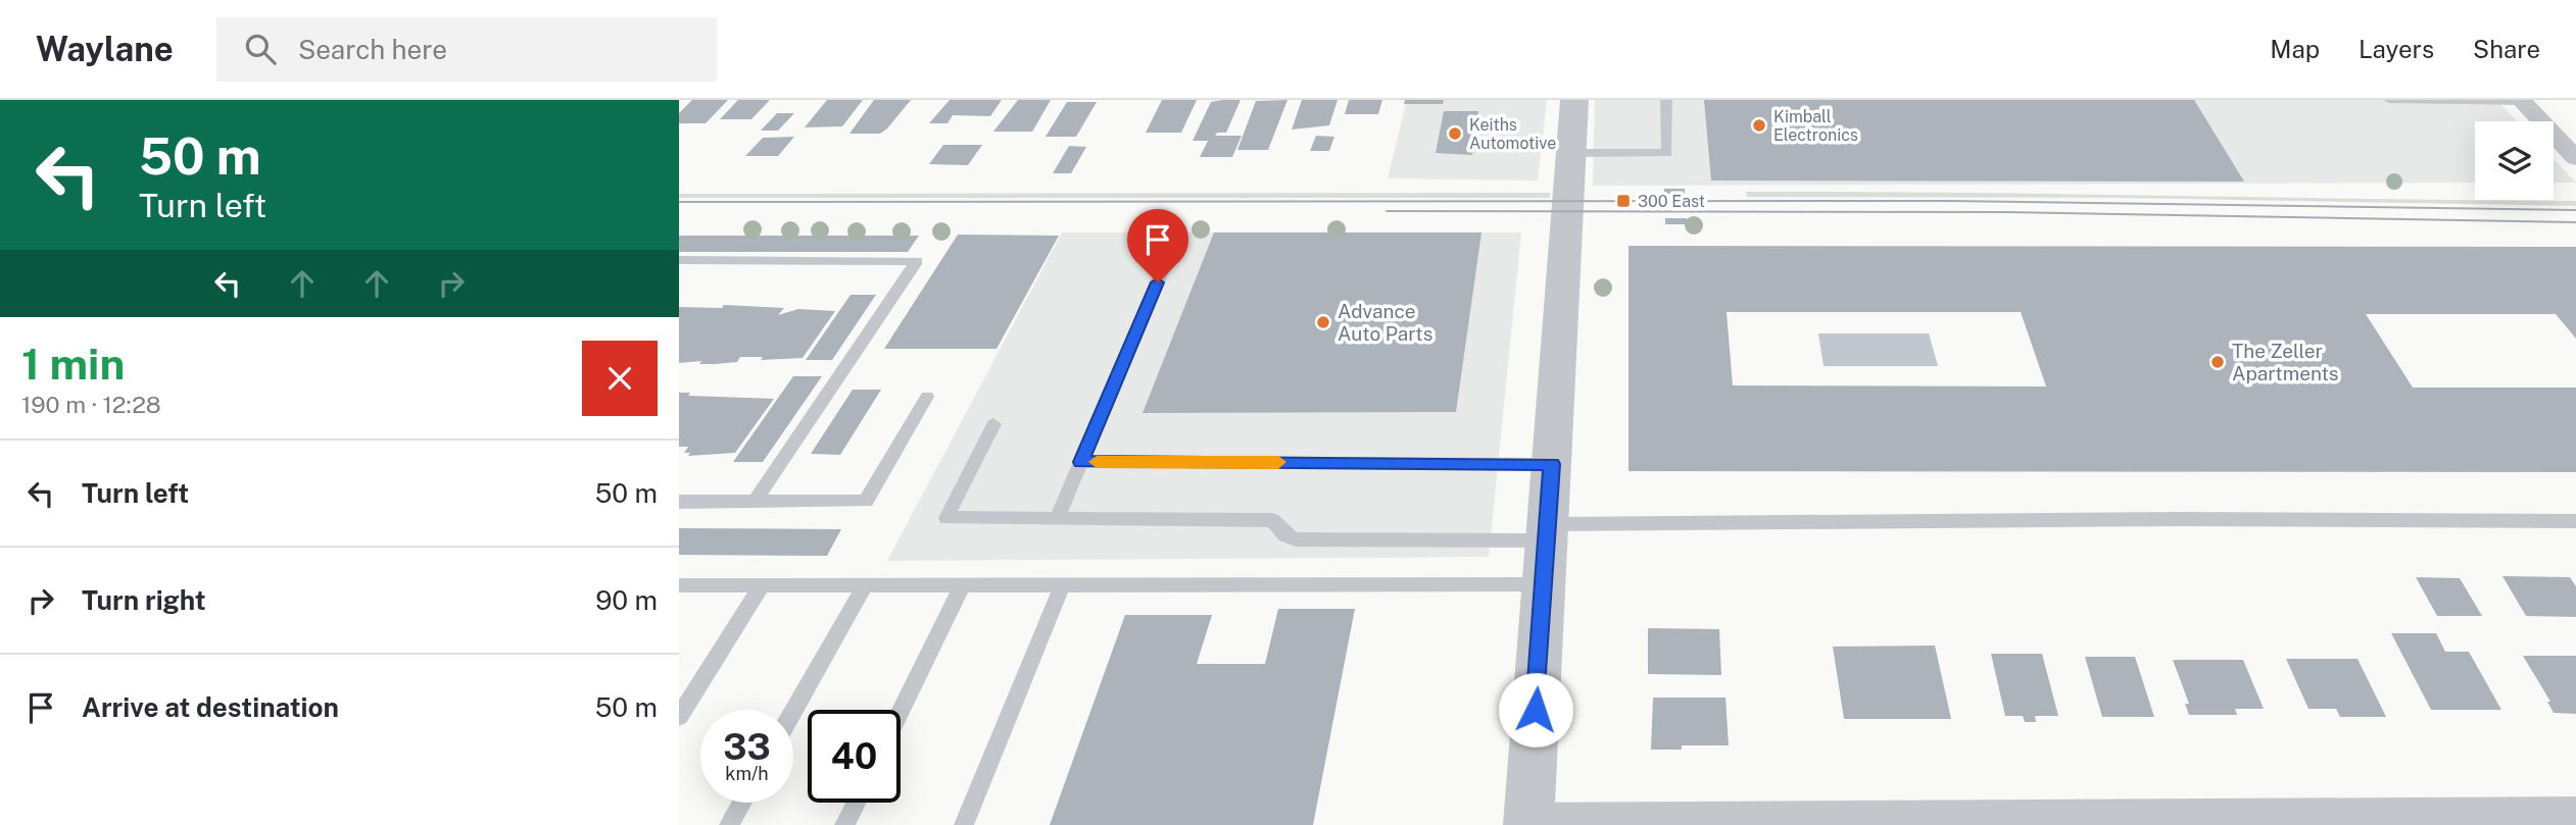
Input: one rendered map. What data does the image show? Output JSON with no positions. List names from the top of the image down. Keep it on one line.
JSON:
{"places":{"other":["Kimball Electronics","Keiths Automotive","Advance Auto Parts","The Zeller Apartments"],"transit":["300 East"]},"page":{"header":"Waylane","search":"Search here","nav":["Map","Layers","Share"],"turn":["50 m","Turn left"],"heading":["1 min","190 m · 12:28"],"list":[{"name":"Turn left","value":"50 m"},{"name":"Turn right","value":"90 m"},{"name":"Arrive at destination","value":"50 m"}],"speed":"33 km/h","limit":"40"}}
